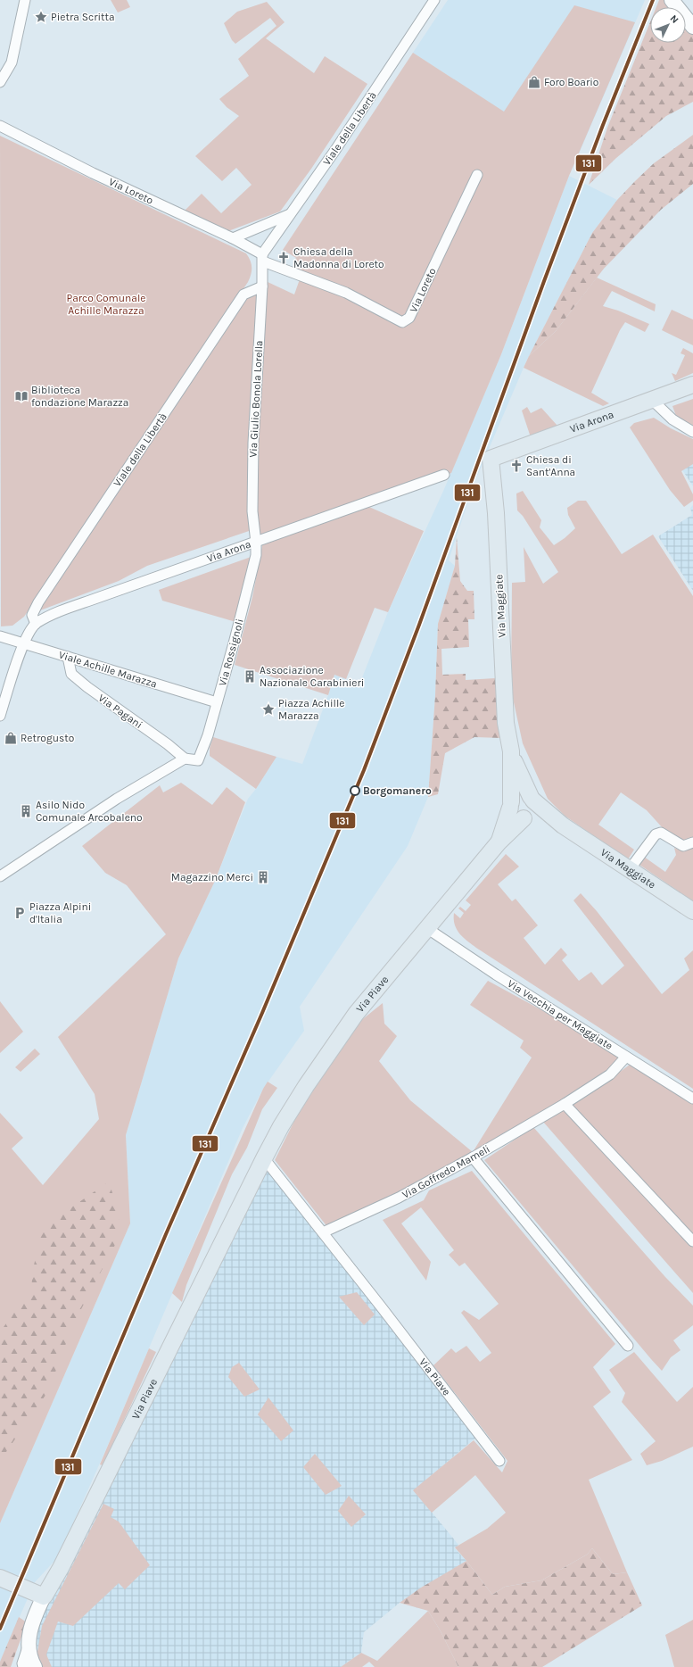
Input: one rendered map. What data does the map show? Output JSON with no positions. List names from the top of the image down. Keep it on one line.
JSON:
{"streets":{"main road":["Via Arona","Via Maggiate","Via Piave"],"street":["Viale della Libertà","Via Loreto","Via Giulio Bonola Lorella","Via Rossignoli","Viale Achille Marazza","Via Pagani","Via Vecchia per Maggiate","Via Goffredo Mameli"]},"crossings":[["Viale della Libertà","Via Loreto"],["Viale della Libertà","Via Giulio Bonola Lorella"],["Viale della Libertà","Via Arona"],["Via Loreto","Via Giulio Bonola Lorella"],["Via Giulio Bonola Lorella","Via Arona"],["Via Giulio Bonola Lorella","Via Rossignoli"],["Via Arona","Via Maggiate"],["Via Arona","Via Rossignoli"],["Via Maggiate","Via Piave"],["Via Rossignoli","Viale Achille Marazza"],["Via Rossignoli","Via Pagani"],["Viale Achille Marazza","Via Pagani"],["Via Piave","Via Vecchia per Maggiate"],["Via Piave","Via Goffredo Mameli"],["Via Vecchia per Maggiate","Via Goffredo Mameli"]],"parks":["Parco Comunale Achille Marazza"],"places":{"place":["Pietra Scritta","Piazza Achille Marazza"],"shop":["Foro Boario","Retrogusto"],"church":["Chiesa della Madonna di Loreto","Chiesa di Sant'Anna"],"library":["Biblioteca fondazione Marazza"],"building":["Associazione Nazionale Carabinieri","Asilo Nido Comunale Arcobaleno","Magazzino Merci"],"other":["Borgomanero"],"parking":["Piazza Alpini d'Italia"]},"lines":["transit line 131"],"north":"top right"}
